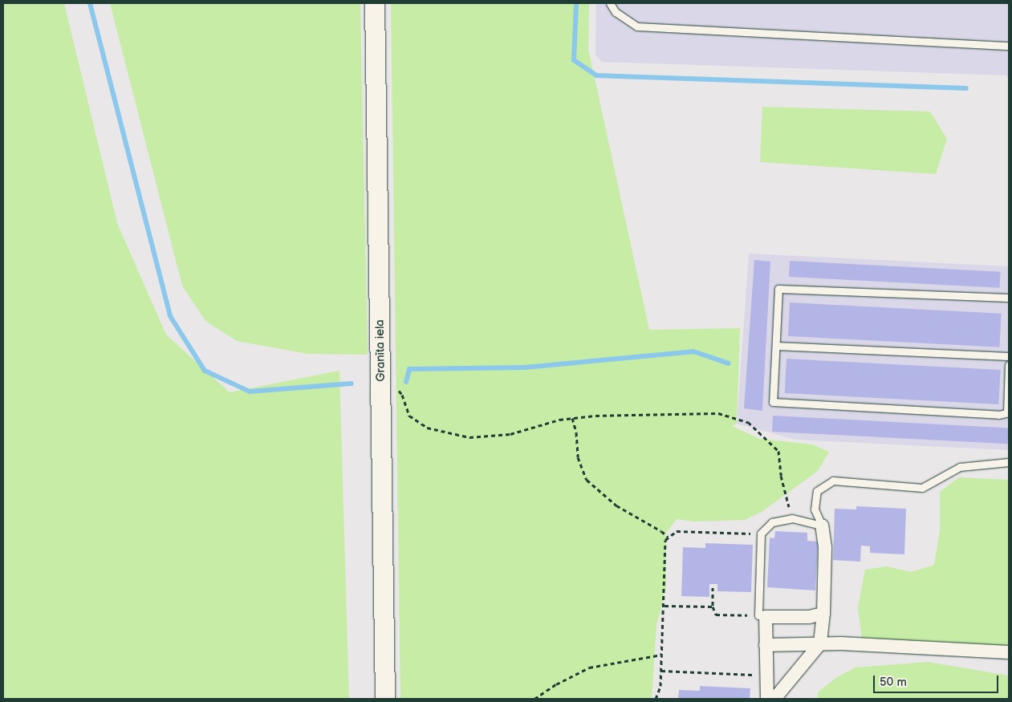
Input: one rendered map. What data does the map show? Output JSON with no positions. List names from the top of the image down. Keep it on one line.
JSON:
{"streets":{"main road":["Granīta iela"]},"scale_bar":"50 m"}
